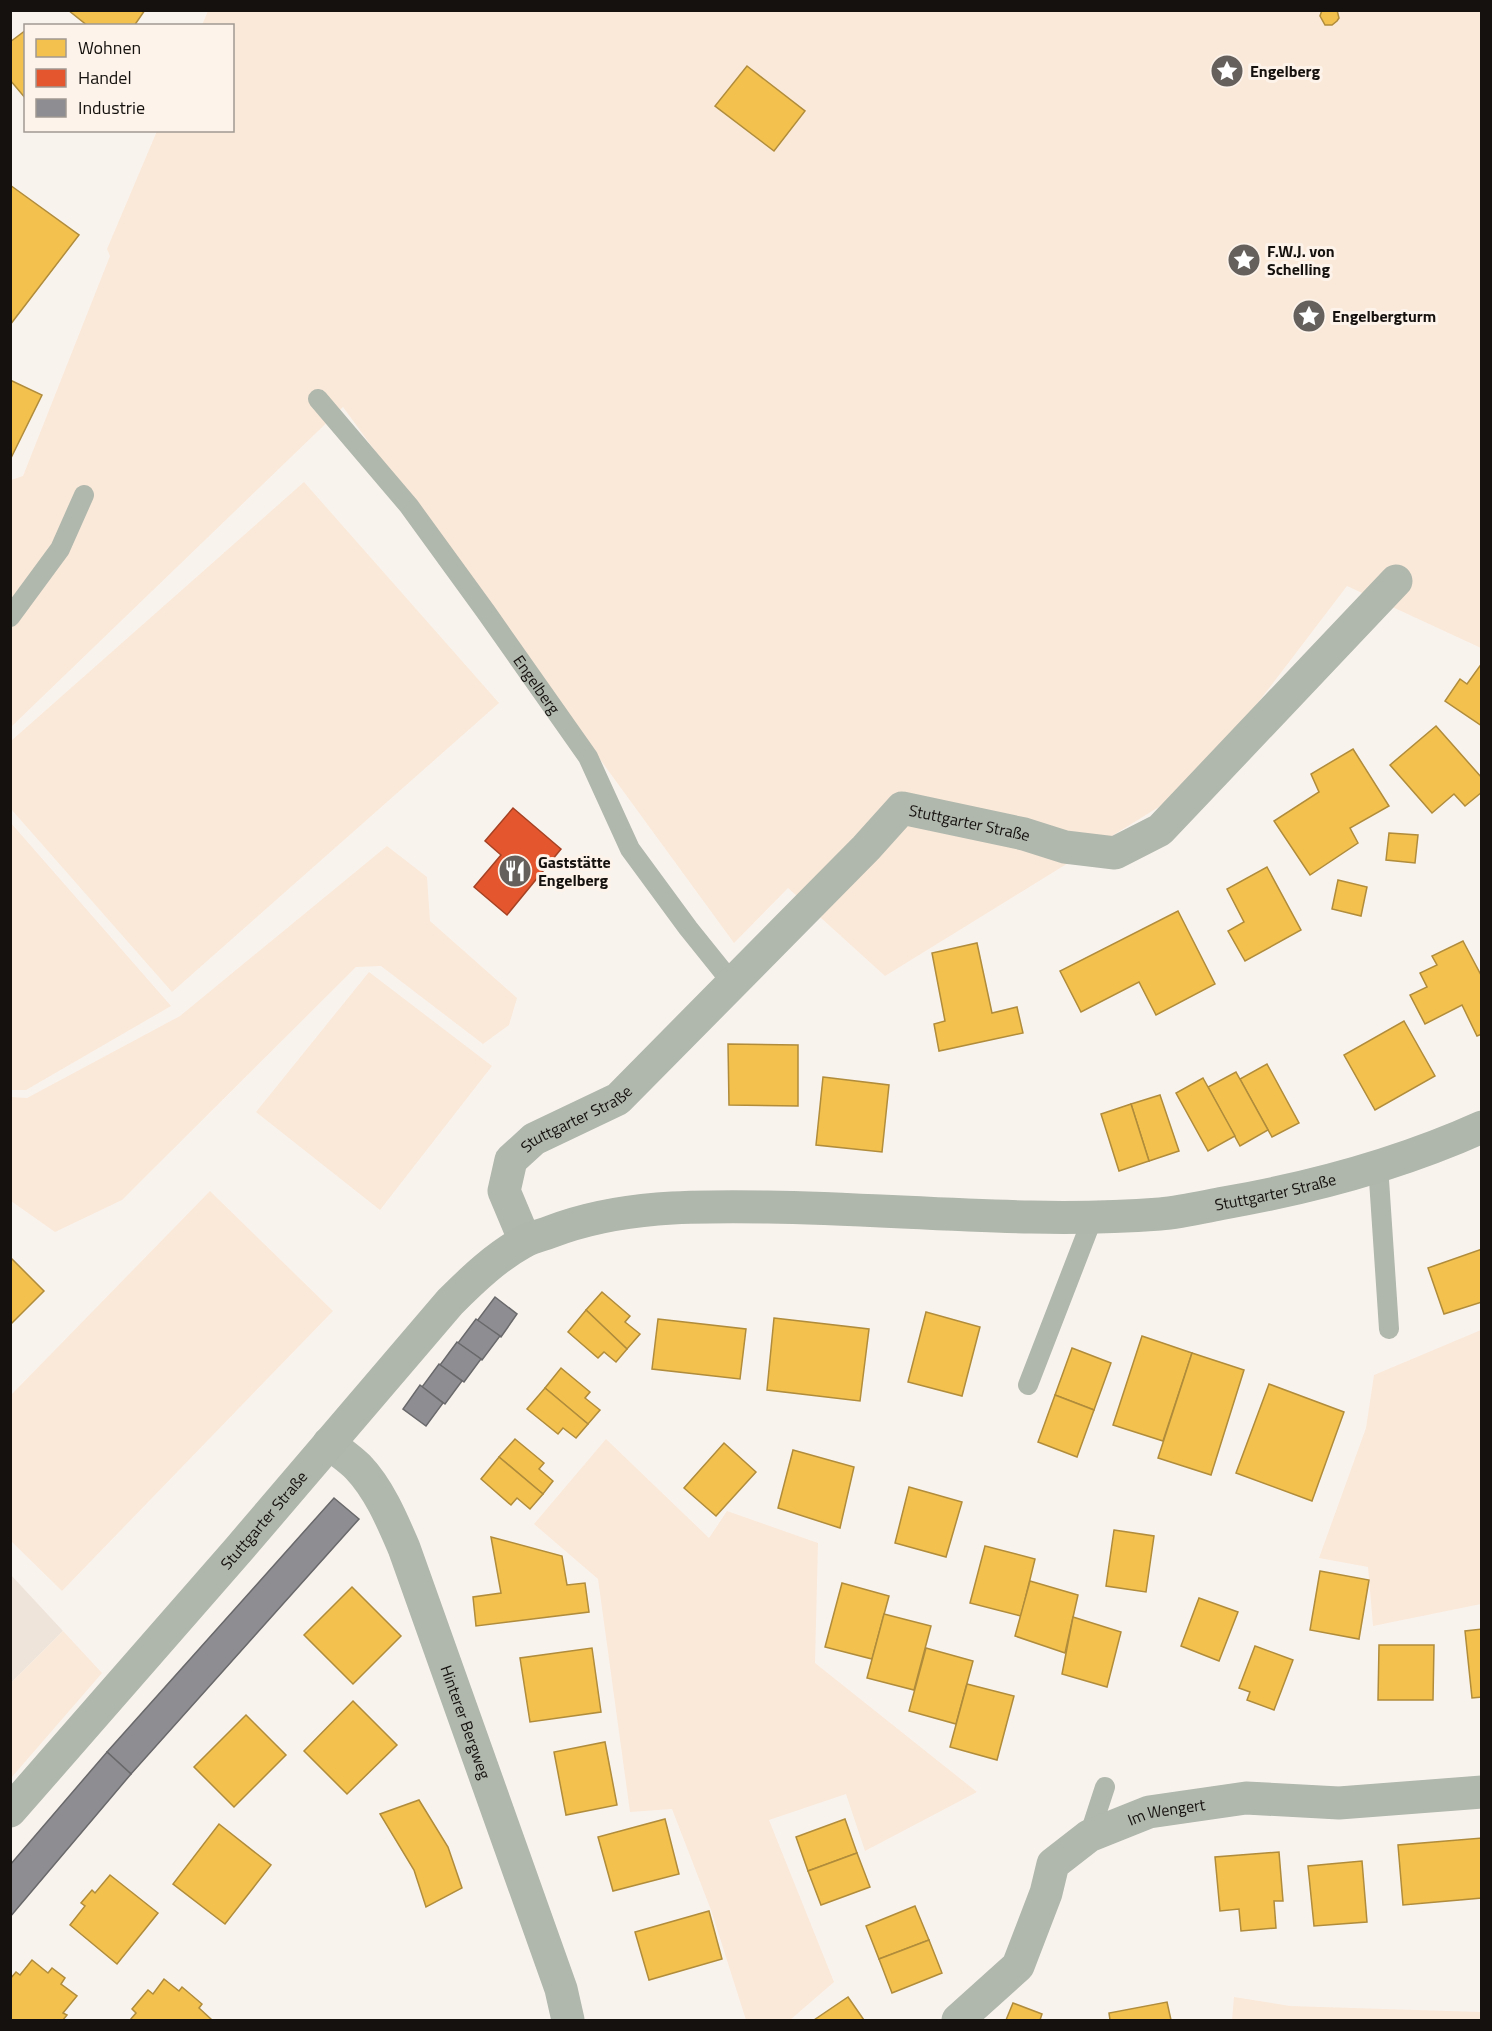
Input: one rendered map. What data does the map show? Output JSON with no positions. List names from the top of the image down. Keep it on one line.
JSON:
{"streets":{"main road":["Stuttgarter Straße"],"street":["Hinterer Bergweg","Im Wengert"],"lane":["Engelberg"]},"crossings":[["Engelberg","Stuttgarter Straße"],["Stuttgarter Straße","Hinterer Bergweg"]],"places":{"place":["Engelberg","F.W.J. von Schelling","Engelbergturm"],"restaurant":["Gaststätte Engelberg"]},"legend":["Wohnen","Handel","Industrie"]}
